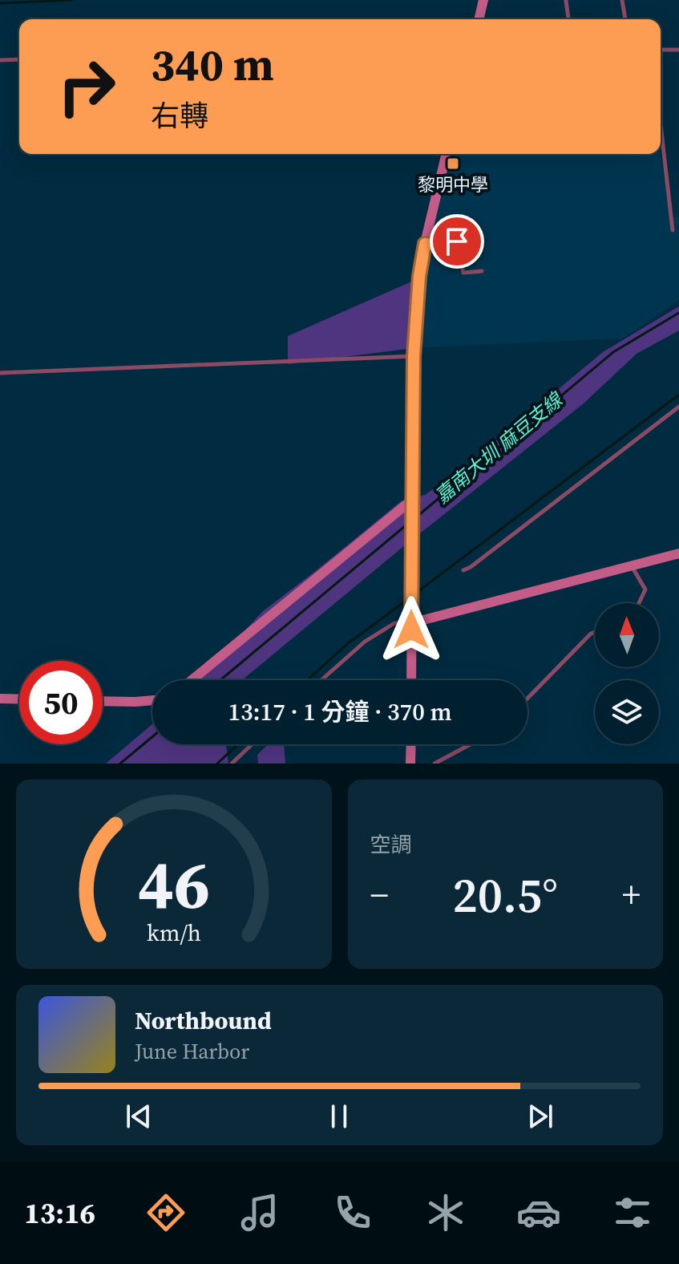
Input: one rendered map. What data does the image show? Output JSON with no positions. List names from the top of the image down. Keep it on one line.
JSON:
{"water":["嘉南大圳 麻豆支線"],"places":{"transit":["黎明中學"]},"north":"top","page":{"turn":["340 m","右轉"],"limit":"50","trip":"13:17 · 1 分鐘 · 370 m","tile":"空調","heat":["−","20.5°","+"],"song":["Northbound","June Harbor"],"tabs":"13:16","gauge":["46","km/h"]}}
